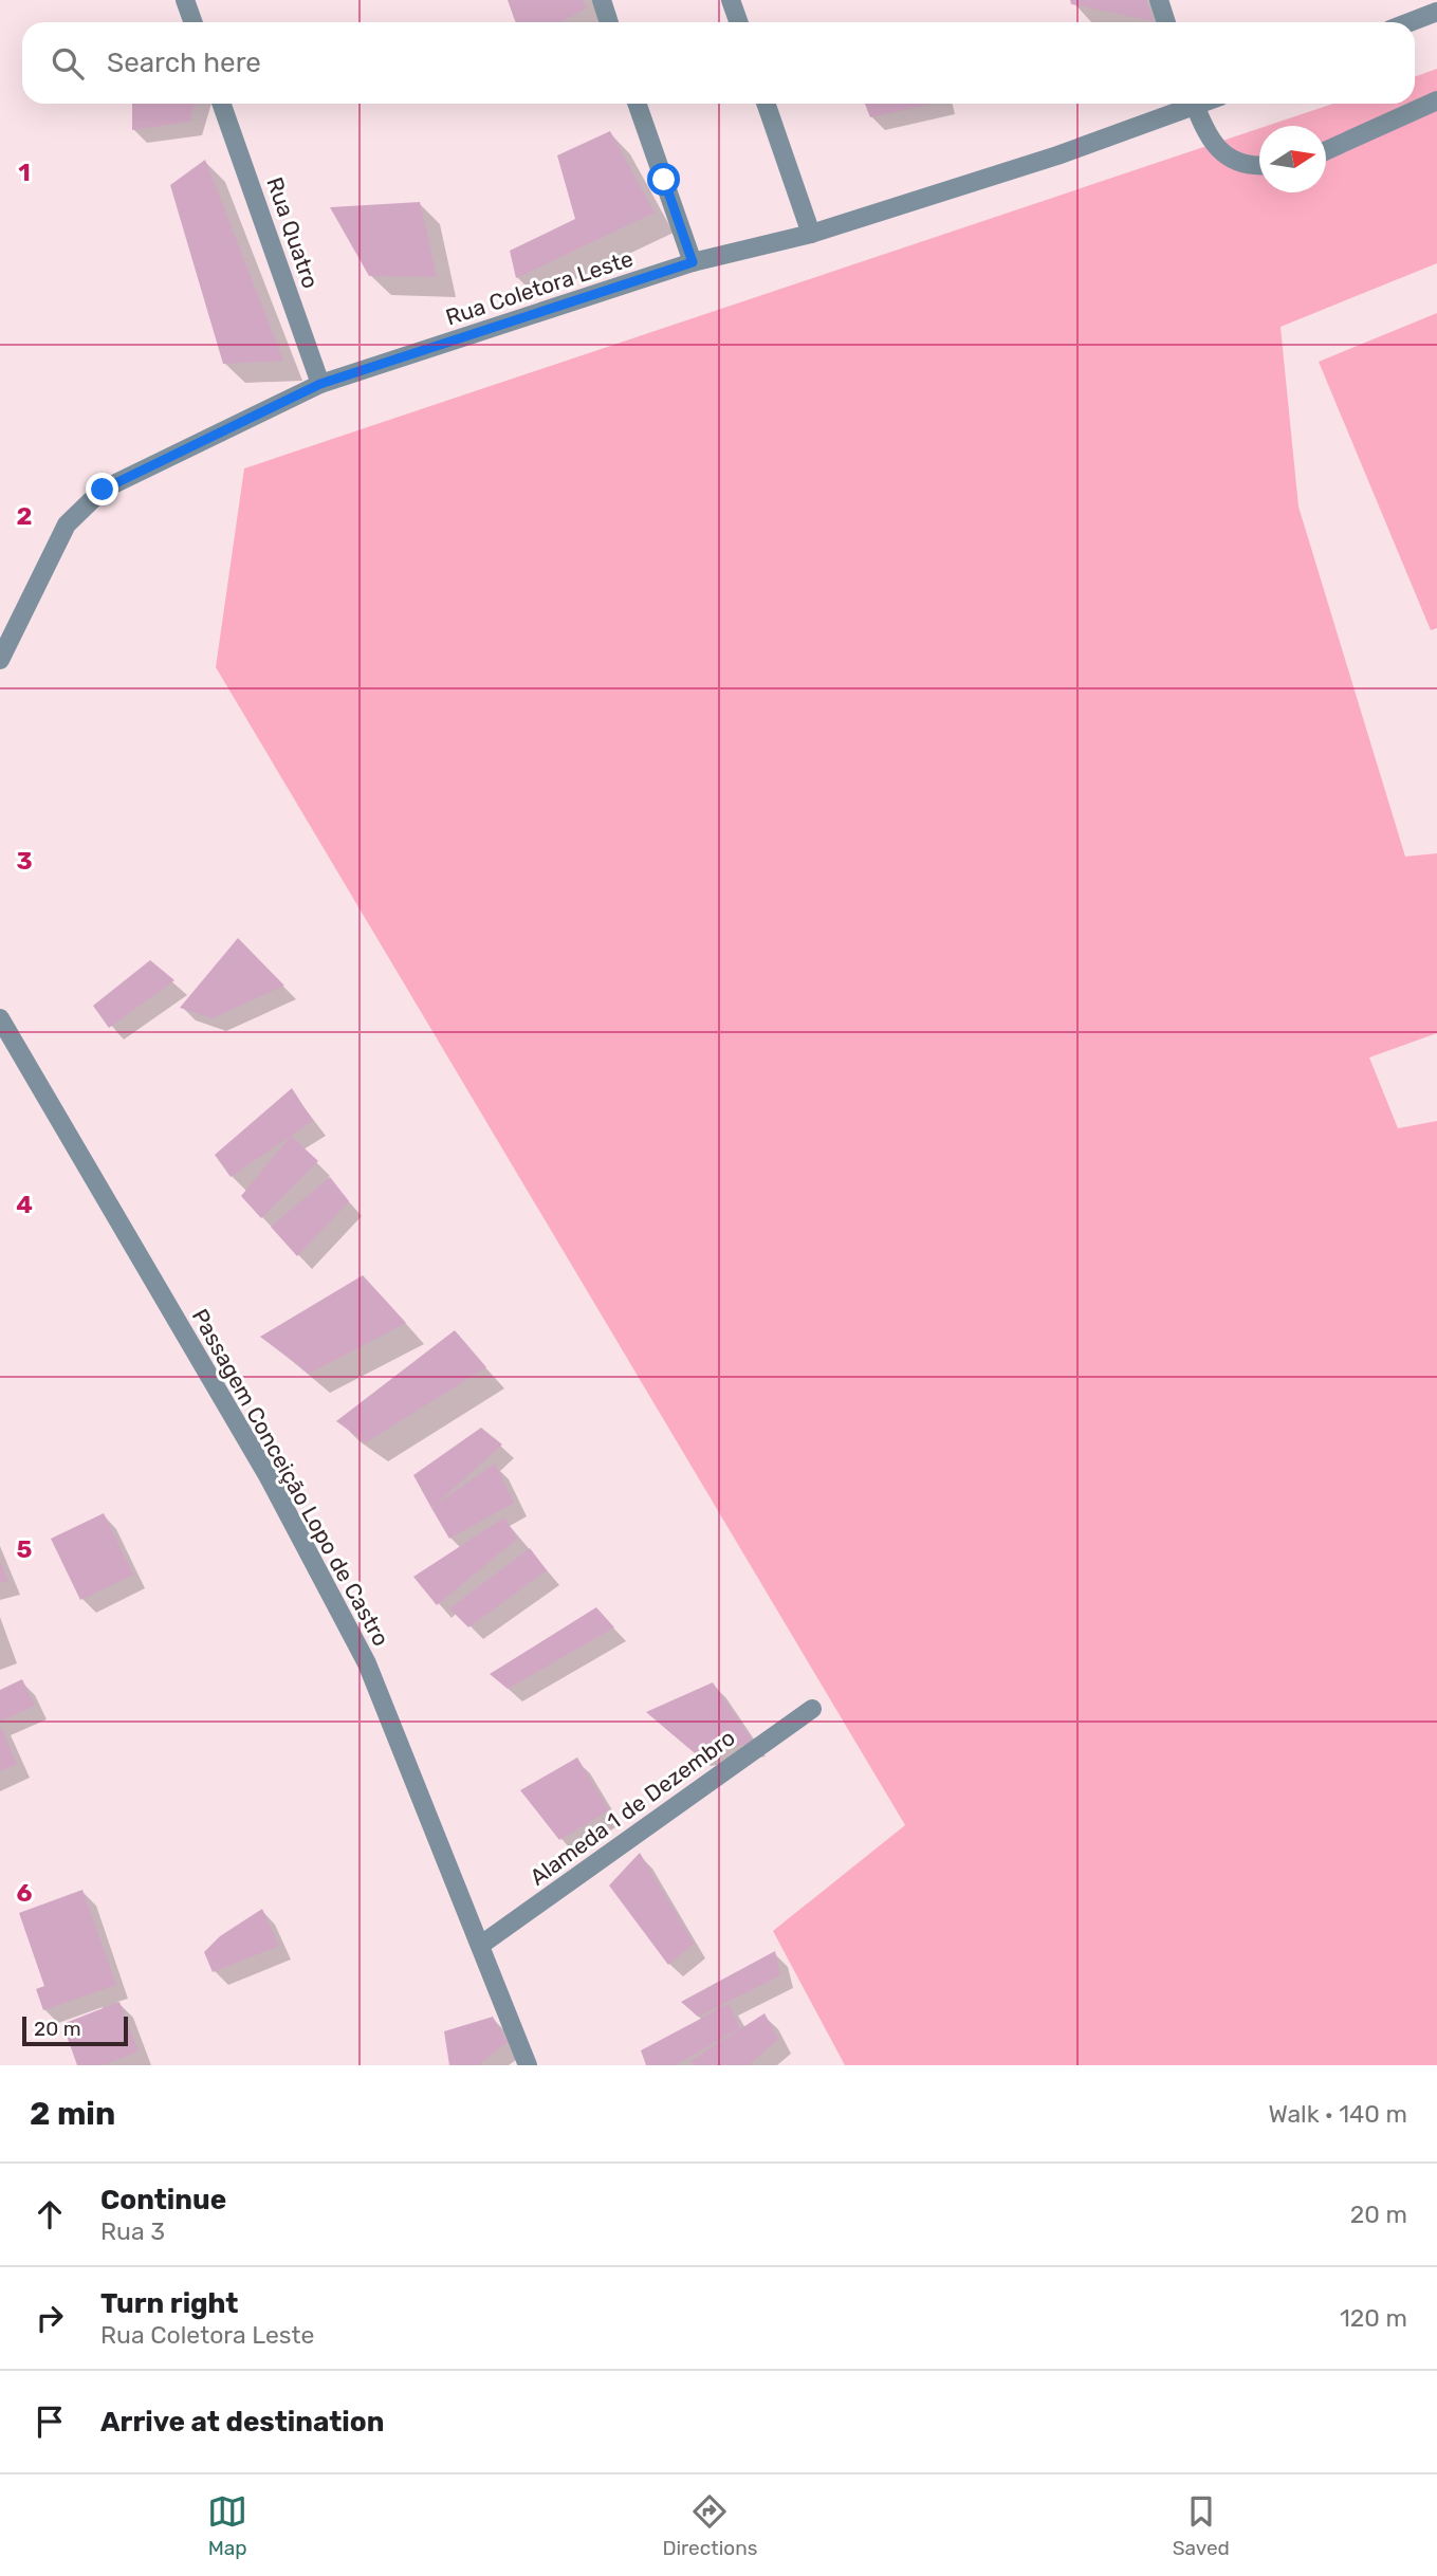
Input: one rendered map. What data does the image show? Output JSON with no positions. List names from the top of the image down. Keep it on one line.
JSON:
{"streets":{"street":["Rua Quatro","Rua Coletora Leste","Passagem Conceição Lopo de Castro","Alameda 1 de Dezembro"]},"crossings":[["Rua Quatro","Rua Coletora Leste"],["Passagem Conceição Lopo de Castro","Alameda 1 de Dezembro"]],"scale_bar":"20 m","north":"right","page":{"search":"Search here","scale":"20 m","heading":["2 min","Walk · 140 m"],"list":[["Continue","Rua 3","20 m"],["Turn right","Rua Coletora Leste","120 m"],"Arrive at destination"],"nav":["Map","Directions","Saved"]},"grid":{"rows":["1","2","3","4","5","6"]}}
